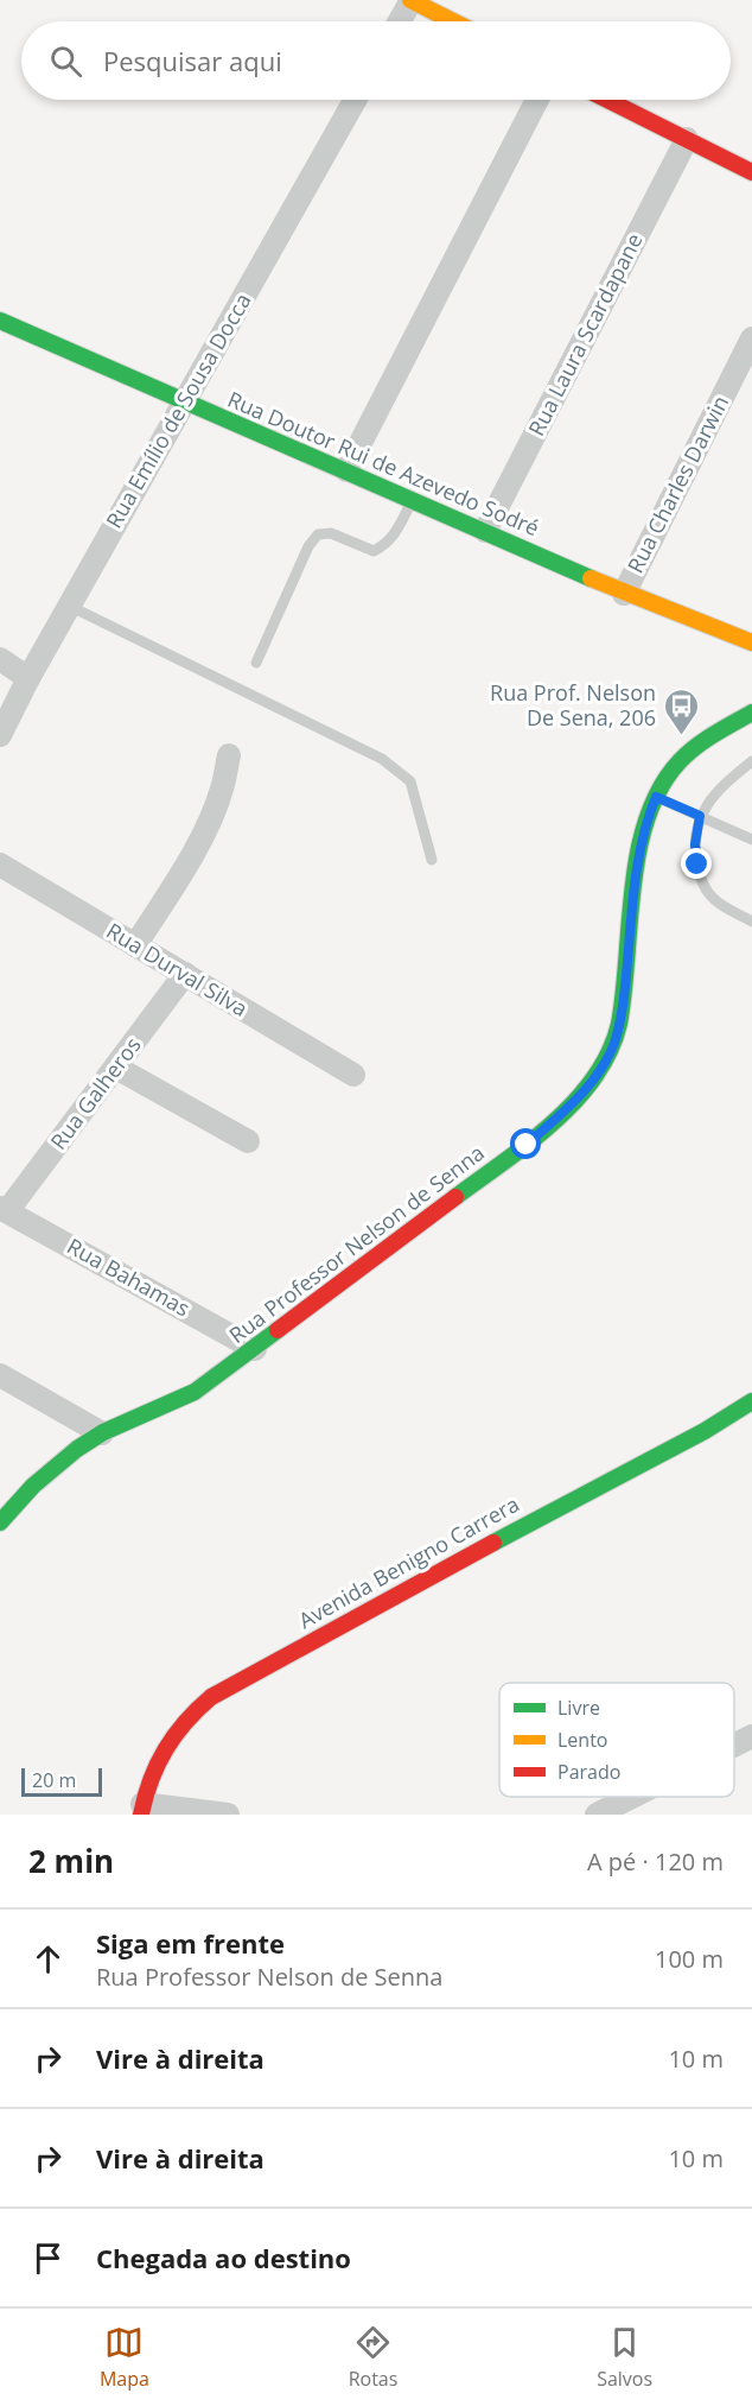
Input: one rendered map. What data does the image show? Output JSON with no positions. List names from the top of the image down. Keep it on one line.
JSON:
{"streets":{"street":["Rua Laura Scardapane","Rua Emílio de Sousa Docca","Rua Doutor Rui de Azevedo Sodré","Rua Charles Darwin","Rua Durval Silva","Rua Galheros","Rua Professor Nelson de Senna","Rua Bahamas","Avenida Benigno Carrera"]},"crossings":[["Rua Laura Scardapane","Rua Doutor Rui de Azevedo Sodré"],["Rua Emílio de Sousa Docca","Rua Doutor Rui de Azevedo Sodré"],["Rua Doutor Rui de Azevedo Sodré","Rua Charles Darwin"],["Rua Durval Silva","Rua Galheros"],["Rua Galheros","Rua Bahamas"],["Rua Professor Nelson de Senna","Rua Bahamas"]],"places":{"bus stop":["Rua Prof. Nelson De Sena, 206"]},"legend":["Livre","Lento","Parado"],"scale_bar":"20 m","page":{"search":"Pesquisar aqui","scale":"20 m","heading":["2 min","A pé · 120 m"],"list":[["Siga em frente","Rua Professor Nelson de Senna","100 m"],["Vire à direita","10 m"],["Vire à direita","10 m"],"Chegada ao destino"],"nav":["Mapa","Rotas","Salvos"]}}
